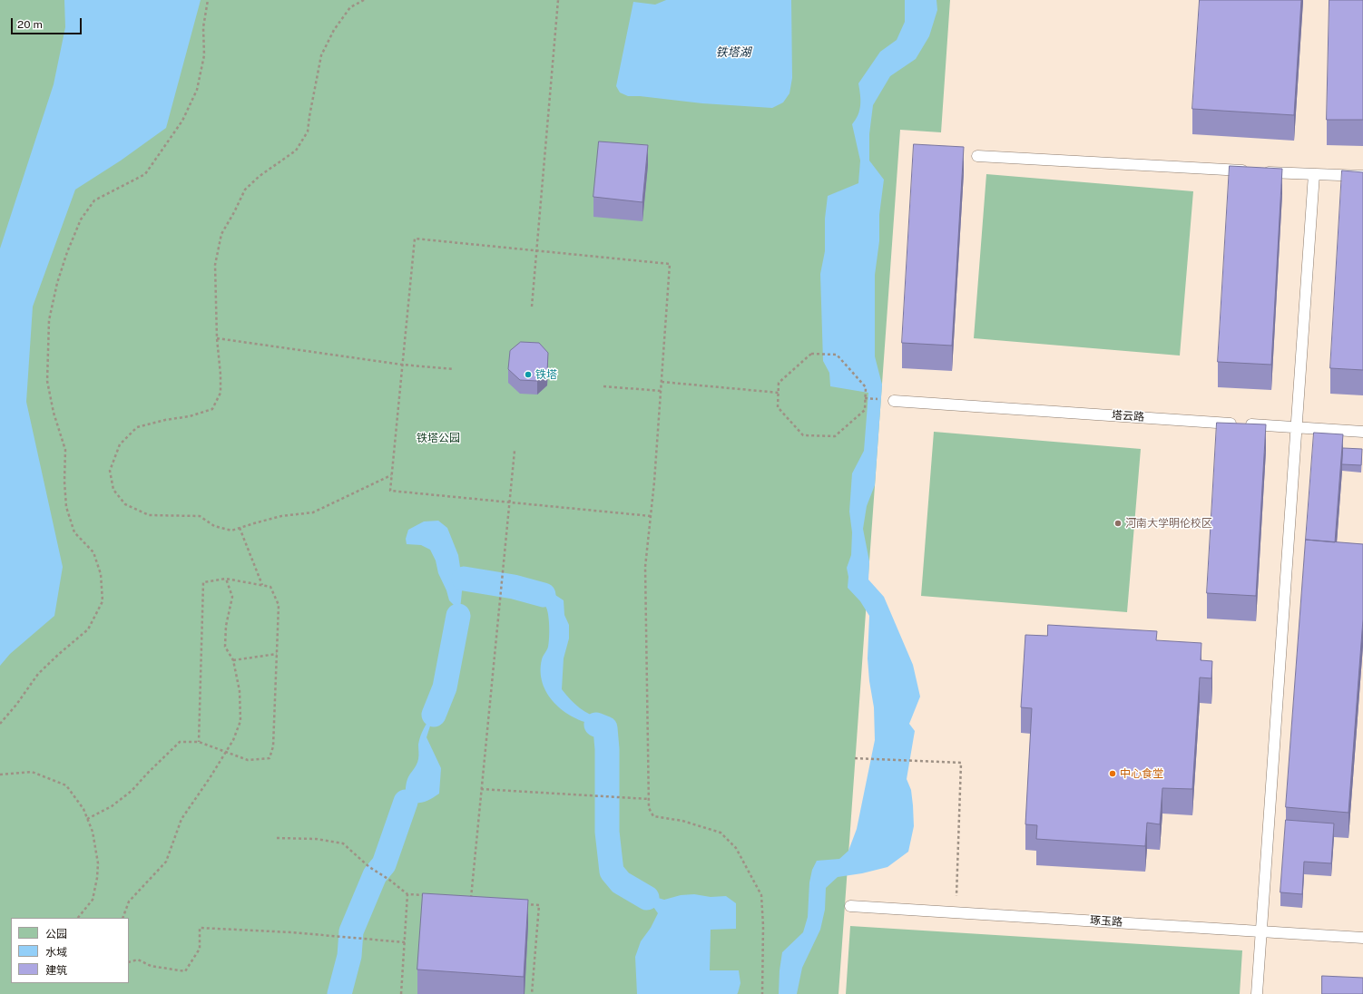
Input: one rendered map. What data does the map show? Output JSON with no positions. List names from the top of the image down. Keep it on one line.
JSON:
{"streets":{"lane":["塔云路","琢玉路"]},"water":["铁塔湖"],"parks":["铁塔公园"],"places":["铁塔","河南大学明伦校区","中心食堂"],"legend":["公园","水域","建筑"],"scale_bar":"20 m"}
